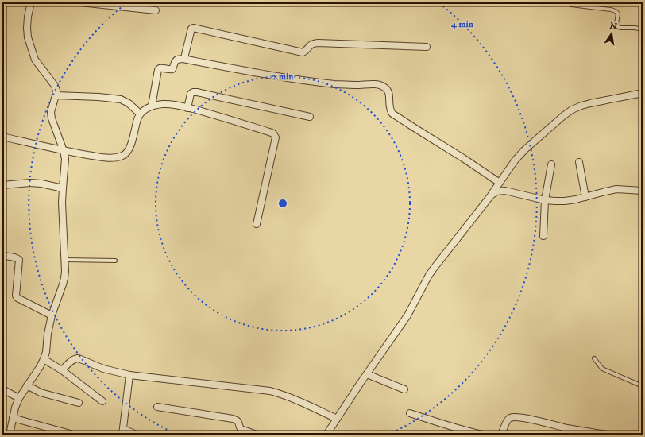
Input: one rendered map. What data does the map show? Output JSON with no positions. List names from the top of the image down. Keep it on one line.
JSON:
{"north":"top","rings":["4 min","2 min"]}
